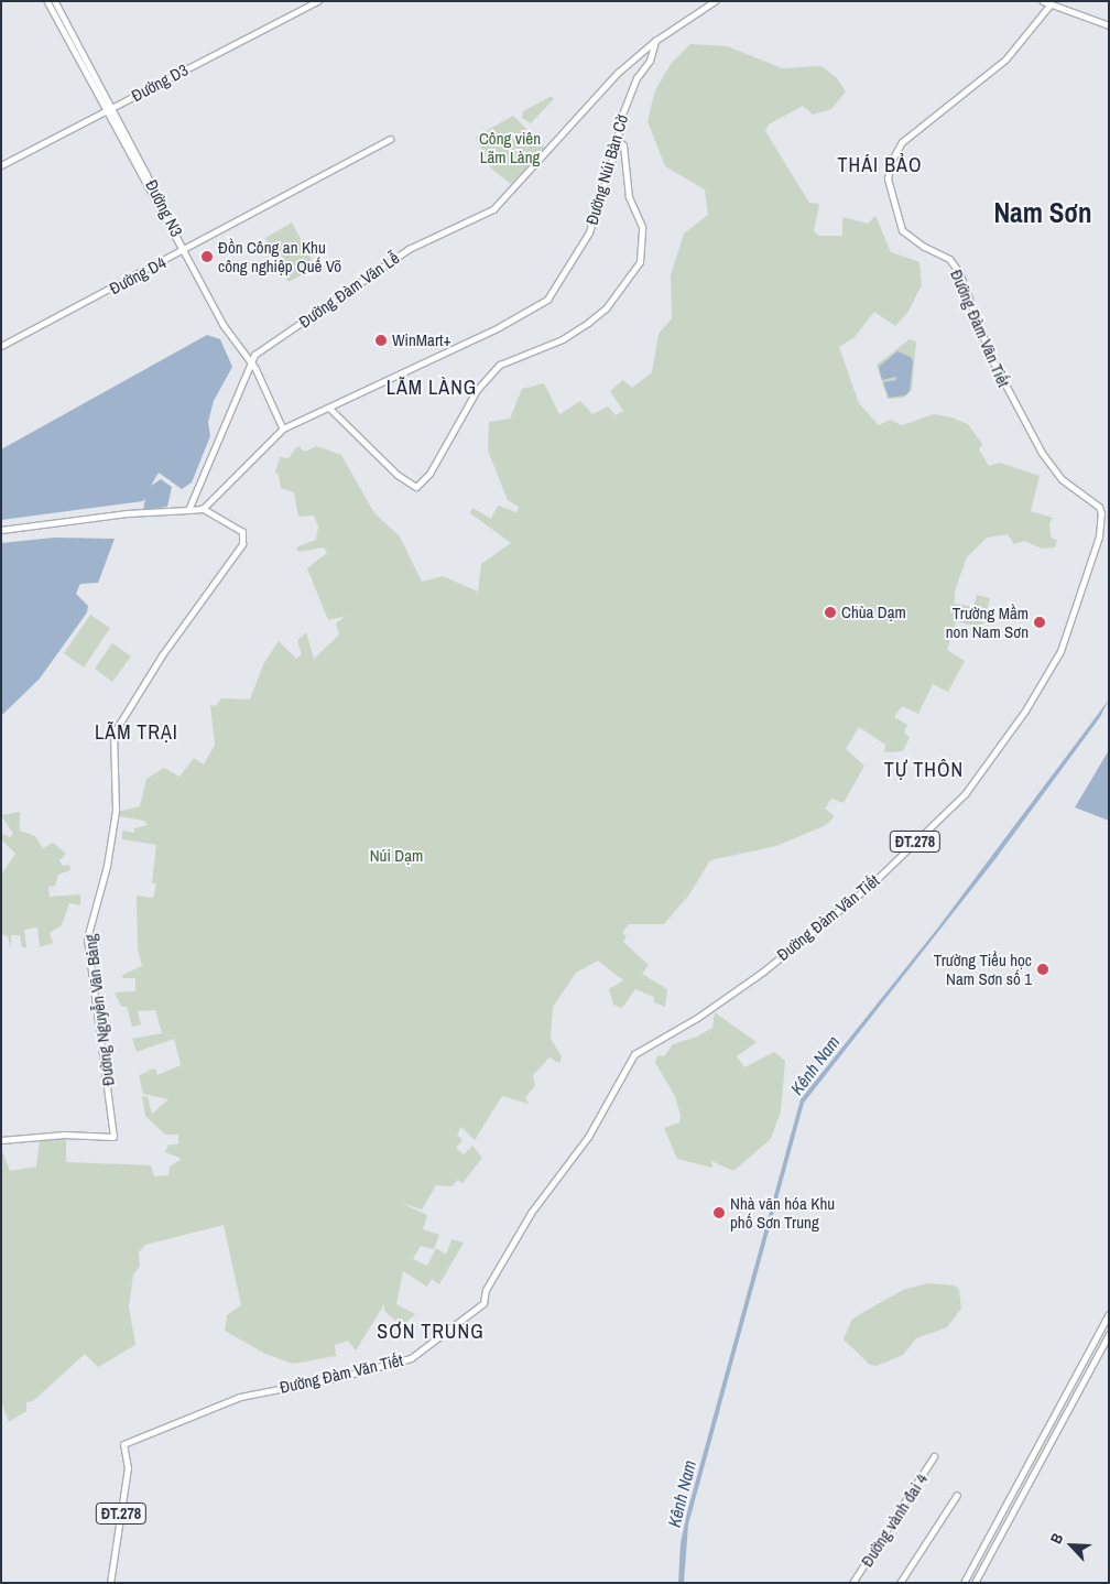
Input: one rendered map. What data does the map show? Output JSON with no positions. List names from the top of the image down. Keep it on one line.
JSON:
{"streets":{"main road":["Đường Đàm Văn Tiết","ĐT.278","Đường vành đai 4"],"street":["Đường D3","Đường Núi Bàn Cờ","Đường N3","Đường D4","Đường Đàm Văn Lễ","Đường Nguyễn Văn Bảng"]},"crossings":[["Đường D3","Đường N3"],["Đường Núi Bàn Cờ","Đường Đàm Văn Lễ"],["Đường Núi Bàn Cờ","Đường Nguyễn Văn Bảng"],["Đường N3","Đường D4"]],"districts":["THÁI BẢO","Nam Sơn","LÃM LÀNG","LÃM TRẠI","TỰ THÔN","SƠN TRUNG"],"water":["Kênh Nam"],"parks":["Công viên Lãm Làng","Núi Dạm"],"places":["Đồn Công an Khu công nghiệp Quế Võ","WinMart+","Chùa Dạm","Trường Mầm non Nam Sơn","Trường Tiểu học Nam Sơn số 1","Nhà văn hóa Khu phố Sơn Trung"],"north":"top left"}
